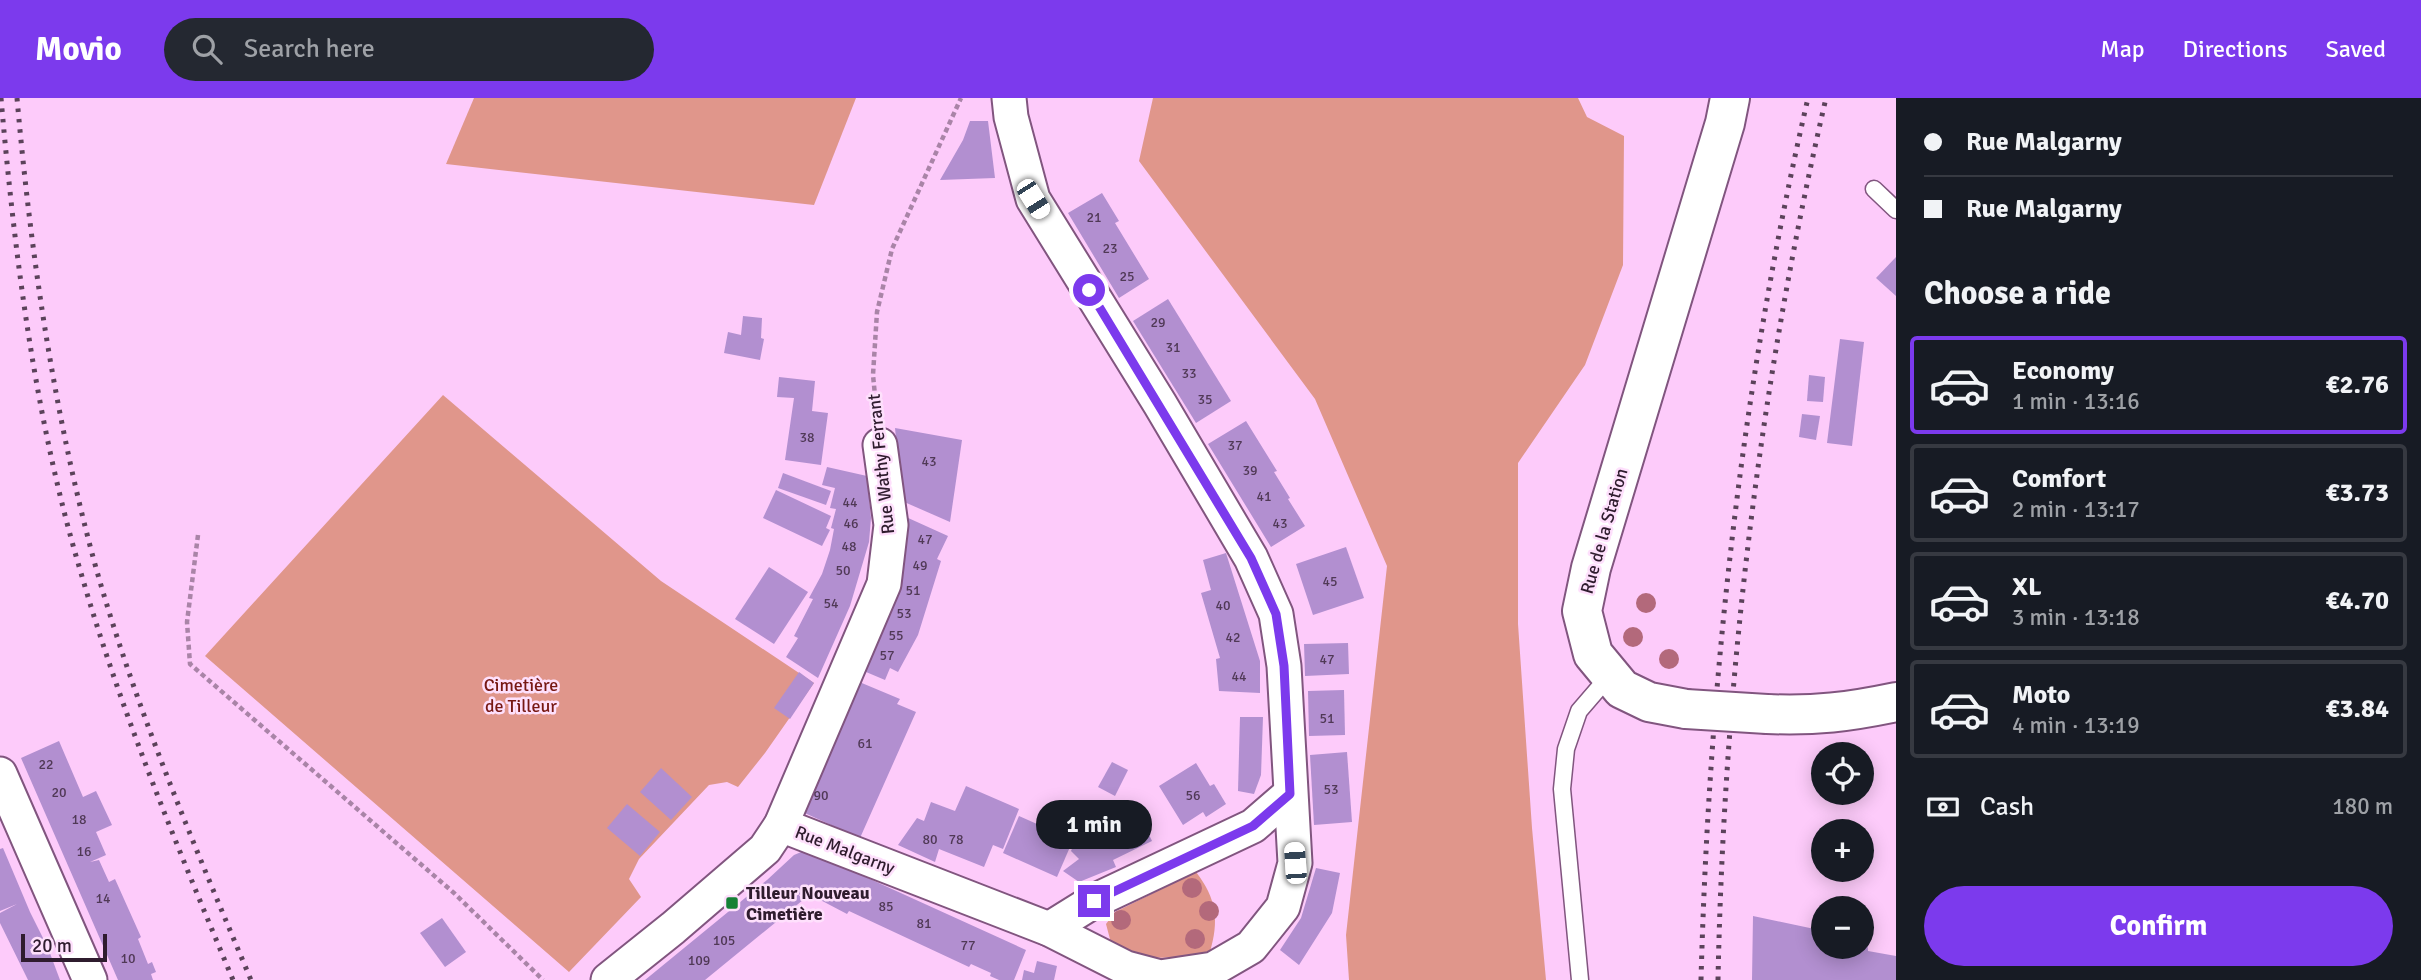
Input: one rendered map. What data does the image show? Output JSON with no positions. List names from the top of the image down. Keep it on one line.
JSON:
{"streets":{"street":["Rue Wathy Ferrant","Rue de la Station","Rue Malgarny"]},"crossings":[["Rue Wathy Ferrant","Rue Malgarny"]],"parks":["Cimetière de Tilleur"],"places":{"transit":["Tilleur Nouveau Cimetière"]},"house_numbers":["21","23","25","29","31","33","35","38","37","43","39","41","44","46","43","47","48","49","50","45","51","54","40","53","55","42","57","47","44","51","61","22","53","20","90","56","18","80","78","16","14","85","81","105","77","10","109"],"scale_bar":"20 m","page":{"header":"Movio","search":"Search here","nav":["Map","Directions","Saved"],"banner":["Rue Malgarny","Rue Malgarny"],"heading":"Choose a ride","list":[{"name":"Economy","note":"1 min · 13:16","value":"€2.76"},{"name":"Comfort","note":"2 min · 13:17","value":"€3.73"},{"name":"XL","note":"3 min · 13:18","value":"€4.70"},{"name":"Moto","note":"4 min · 13:19","value":"€3.84"}],"map_buttons":["+","−"],"pay":["Cash","180 m"],"bubble":"1 min","buttons":"Confirm","scale":"20 m"}}
